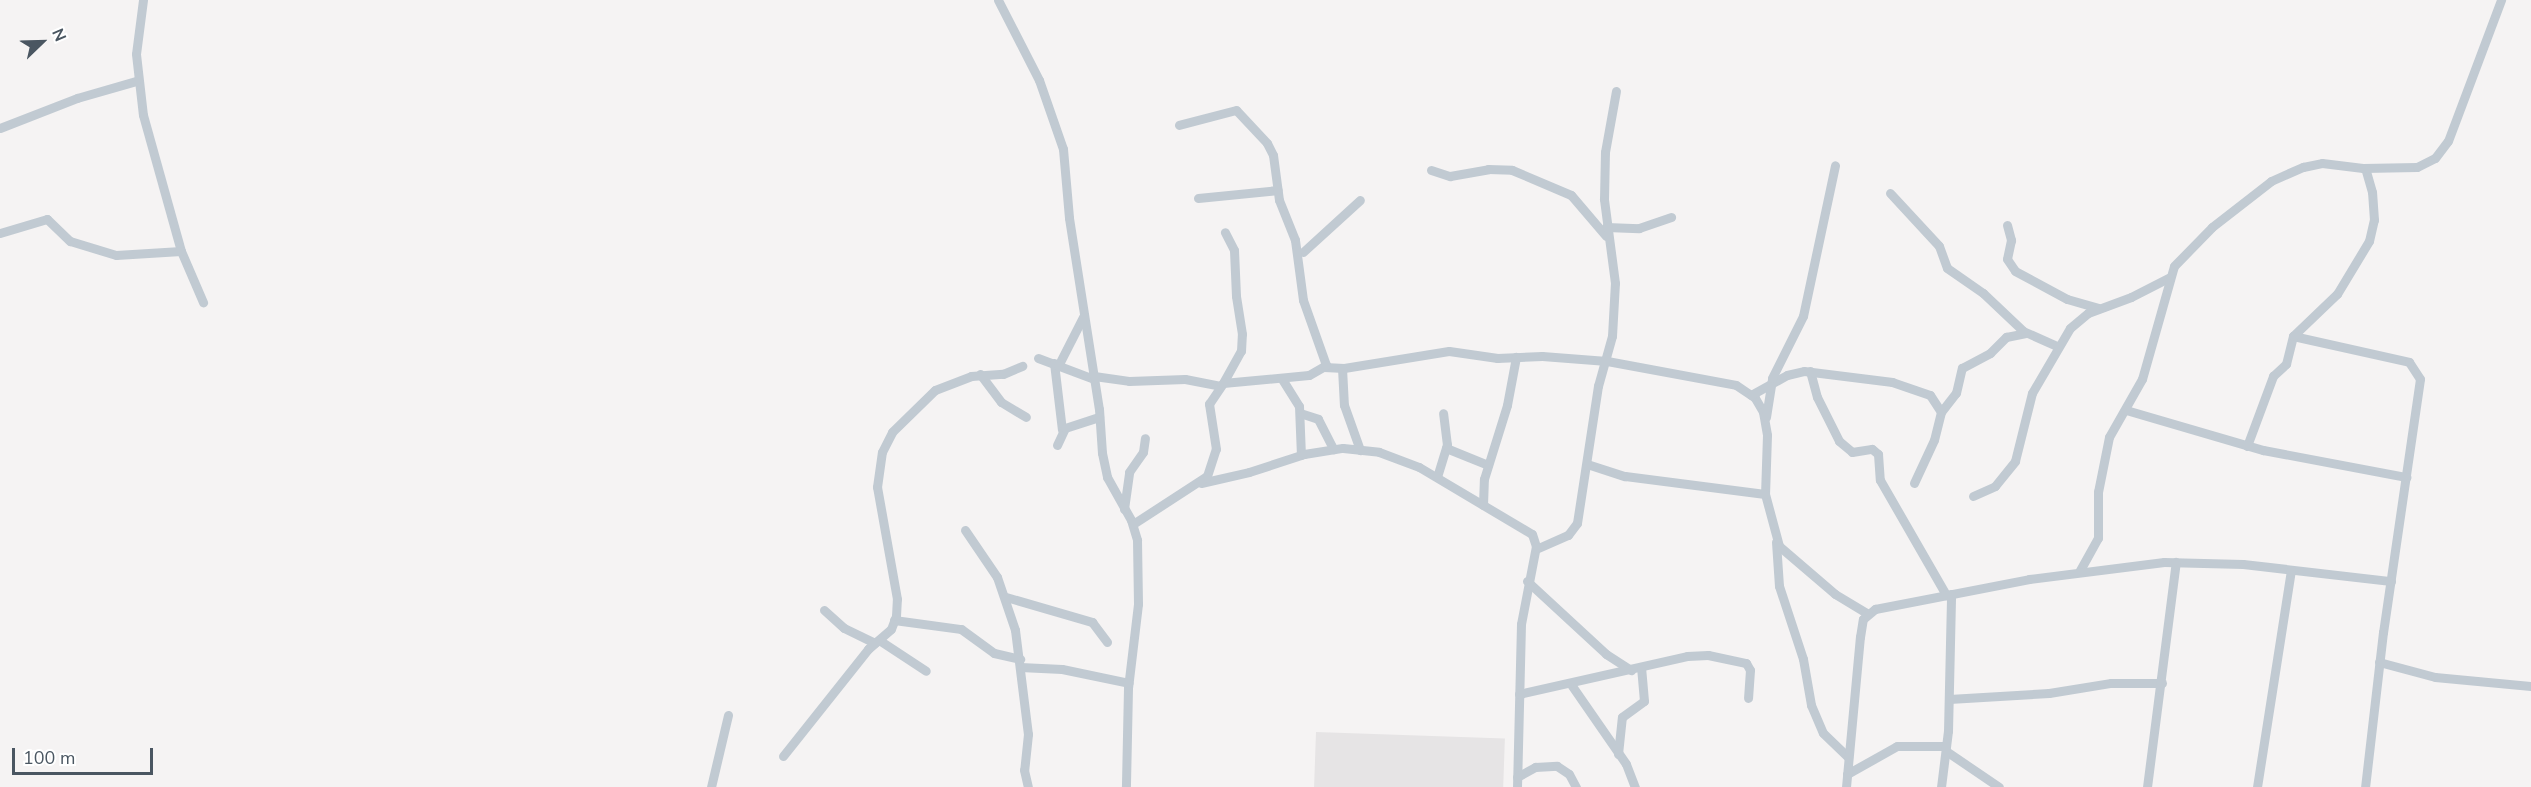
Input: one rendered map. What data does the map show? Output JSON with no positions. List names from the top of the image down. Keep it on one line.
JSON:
{"scale_bar":"100 m","north":"top right"}
